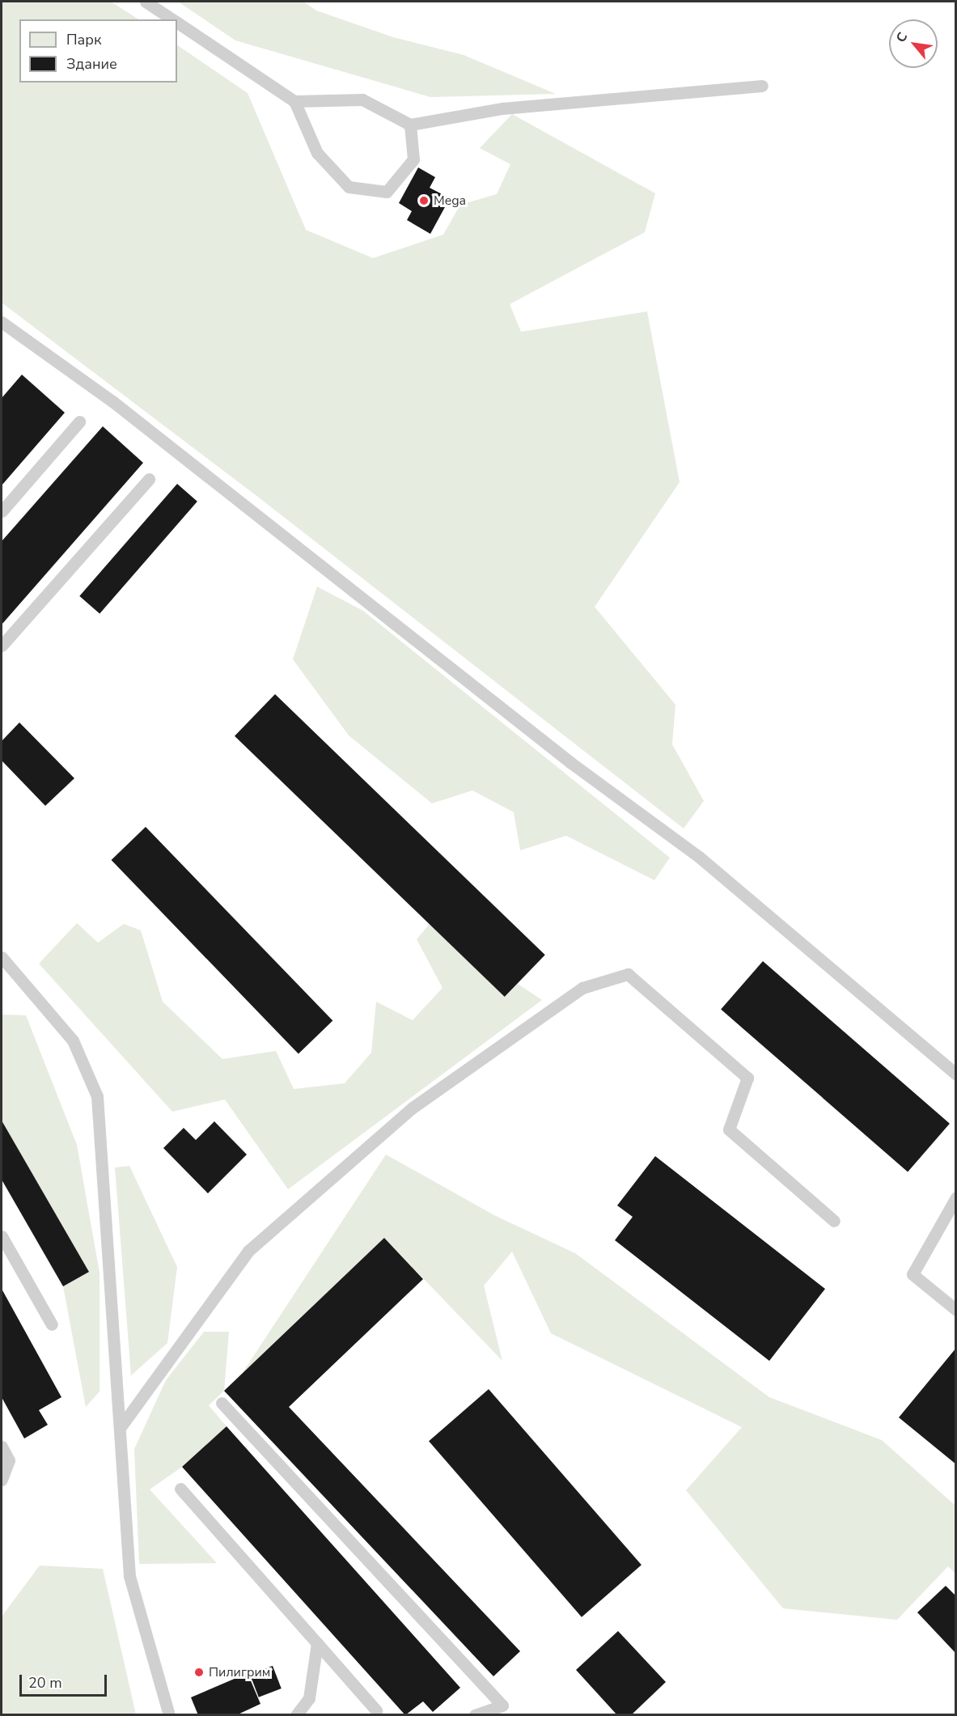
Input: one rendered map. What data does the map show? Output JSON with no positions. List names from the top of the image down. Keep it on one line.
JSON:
{"places":["Mega","Пилигрим"],"legend":["Парк","Здание"],"scale_bar":"20 m","north":"top left"}
